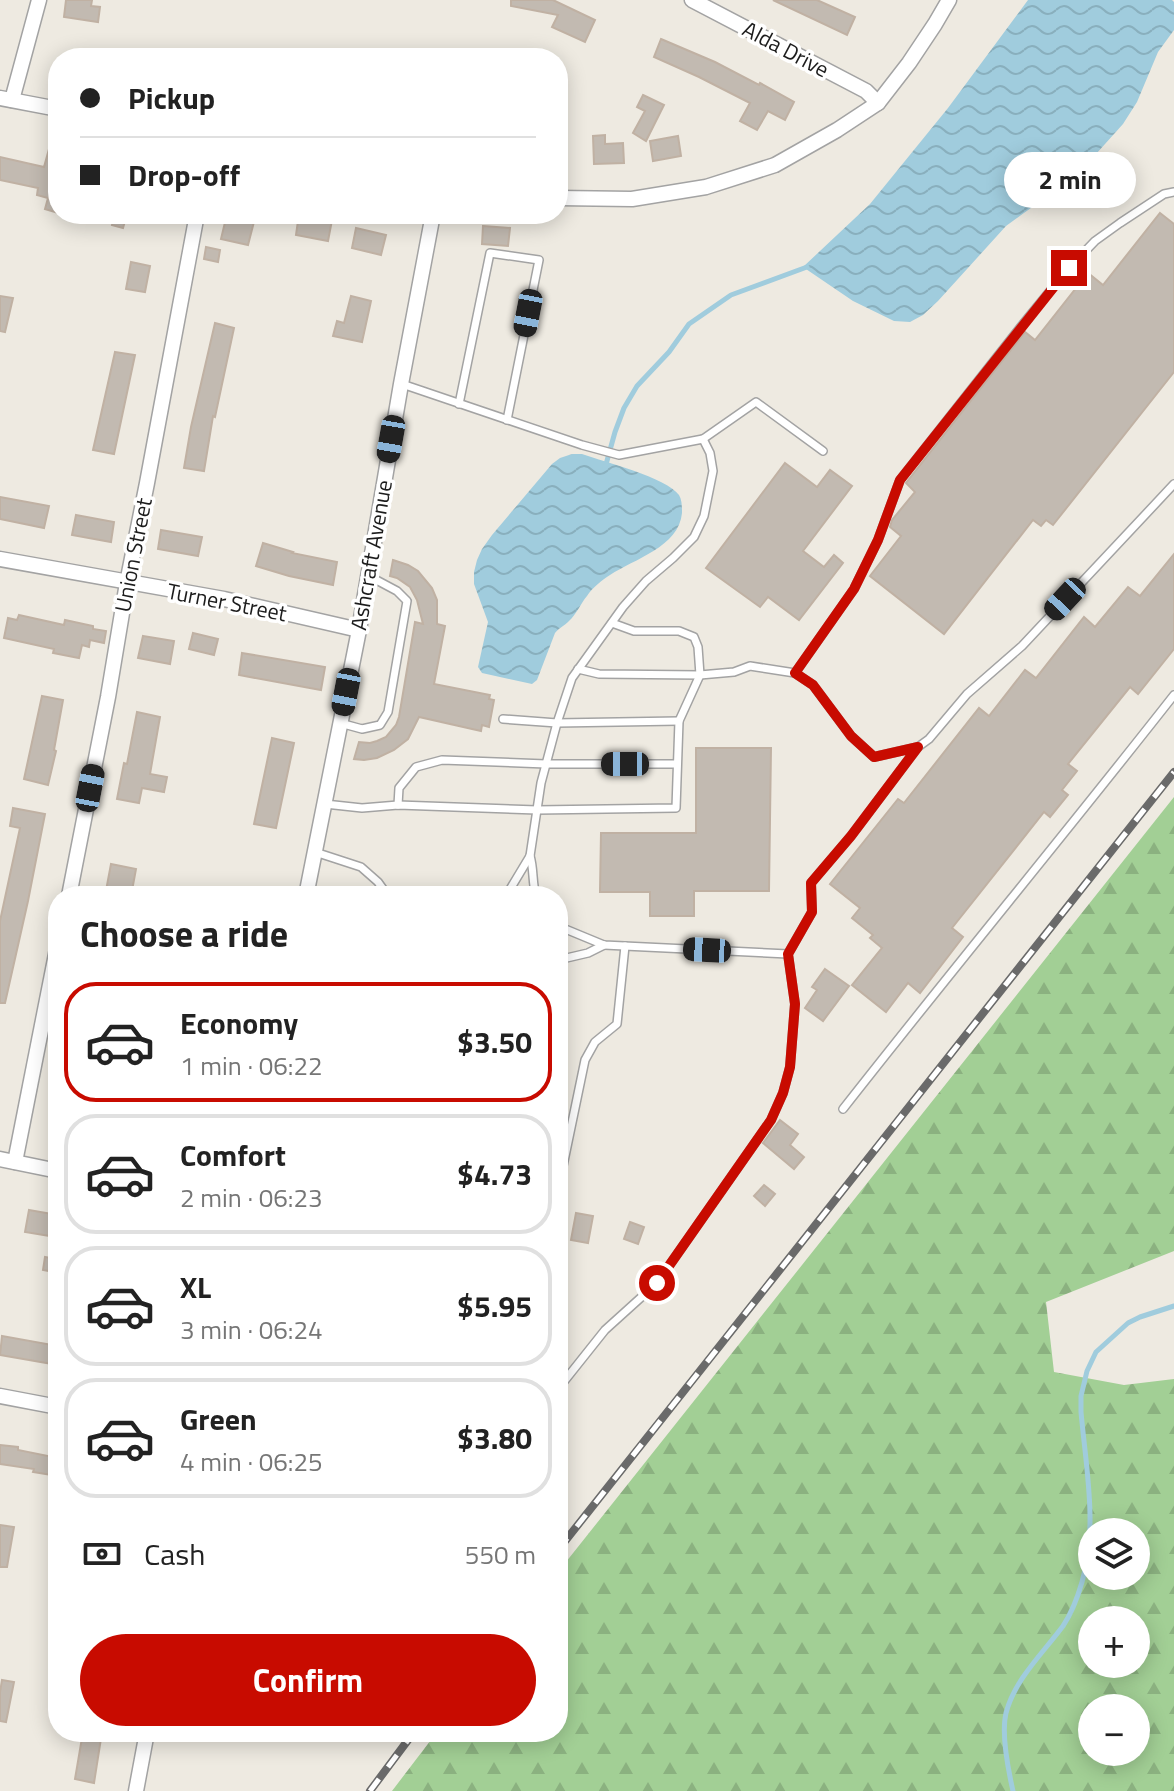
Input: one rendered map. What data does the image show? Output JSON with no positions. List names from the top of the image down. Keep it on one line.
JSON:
{"streets":{"street":["Alda Drive","Union Street","Ashcraft Avenue","Turner Street"]},"crossings":[["Union Street","Turner Street"],["Ashcraft Avenue","Turner Street"]],"page":{"banner":["Pickup","Drop-off"],"bubble":"2 min","heading":"Choose a ride","list":[{"name":"Economy","note":"1 min · 06:22","value":"$3.50"},{"name":"Comfort","note":"2 min · 06:23","value":"$4.73"},{"name":"XL","note":"3 min · 06:24","value":"$5.95"},{"name":"Green","note":"4 min · 06:25","value":"$3.80"}],"pay":["Cash","550 m"],"map_buttons":["+","−"],"buttons":"Confirm"}}
